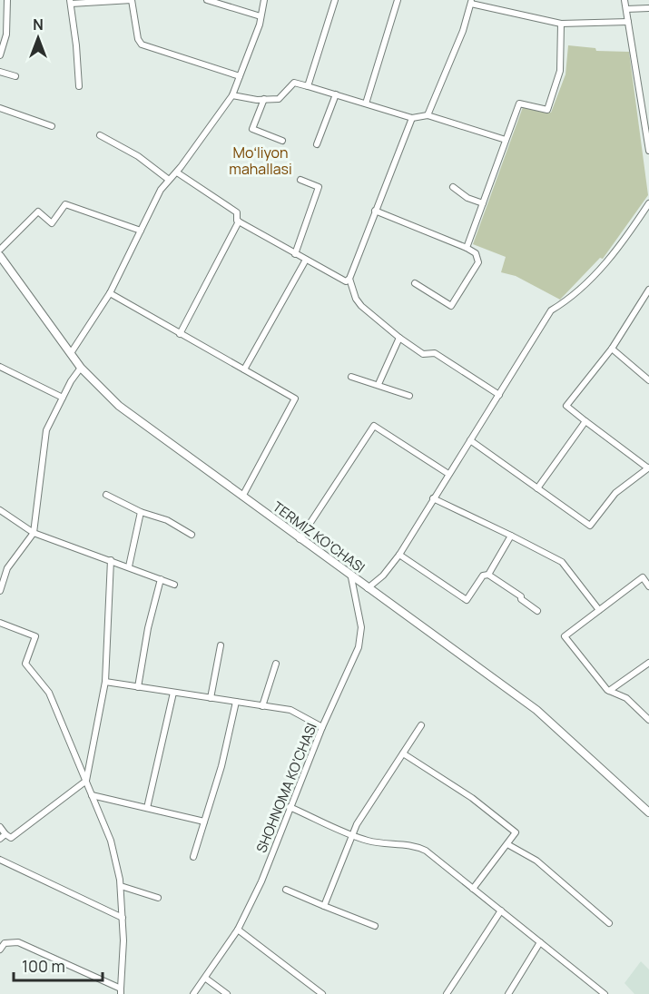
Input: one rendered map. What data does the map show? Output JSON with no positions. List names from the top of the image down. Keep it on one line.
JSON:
{"streets":{"main road":["TERMIZ KO'CHASI"],"street":["SHOHNOMA KO'CHASI"]},"crossings":[["TERMIZ KO'CHASI","SHOHNOMA KO'CHASI"]],"districts":["Moʻliyon mahallasi"],"scale_bar":"100 m","north":"top"}
